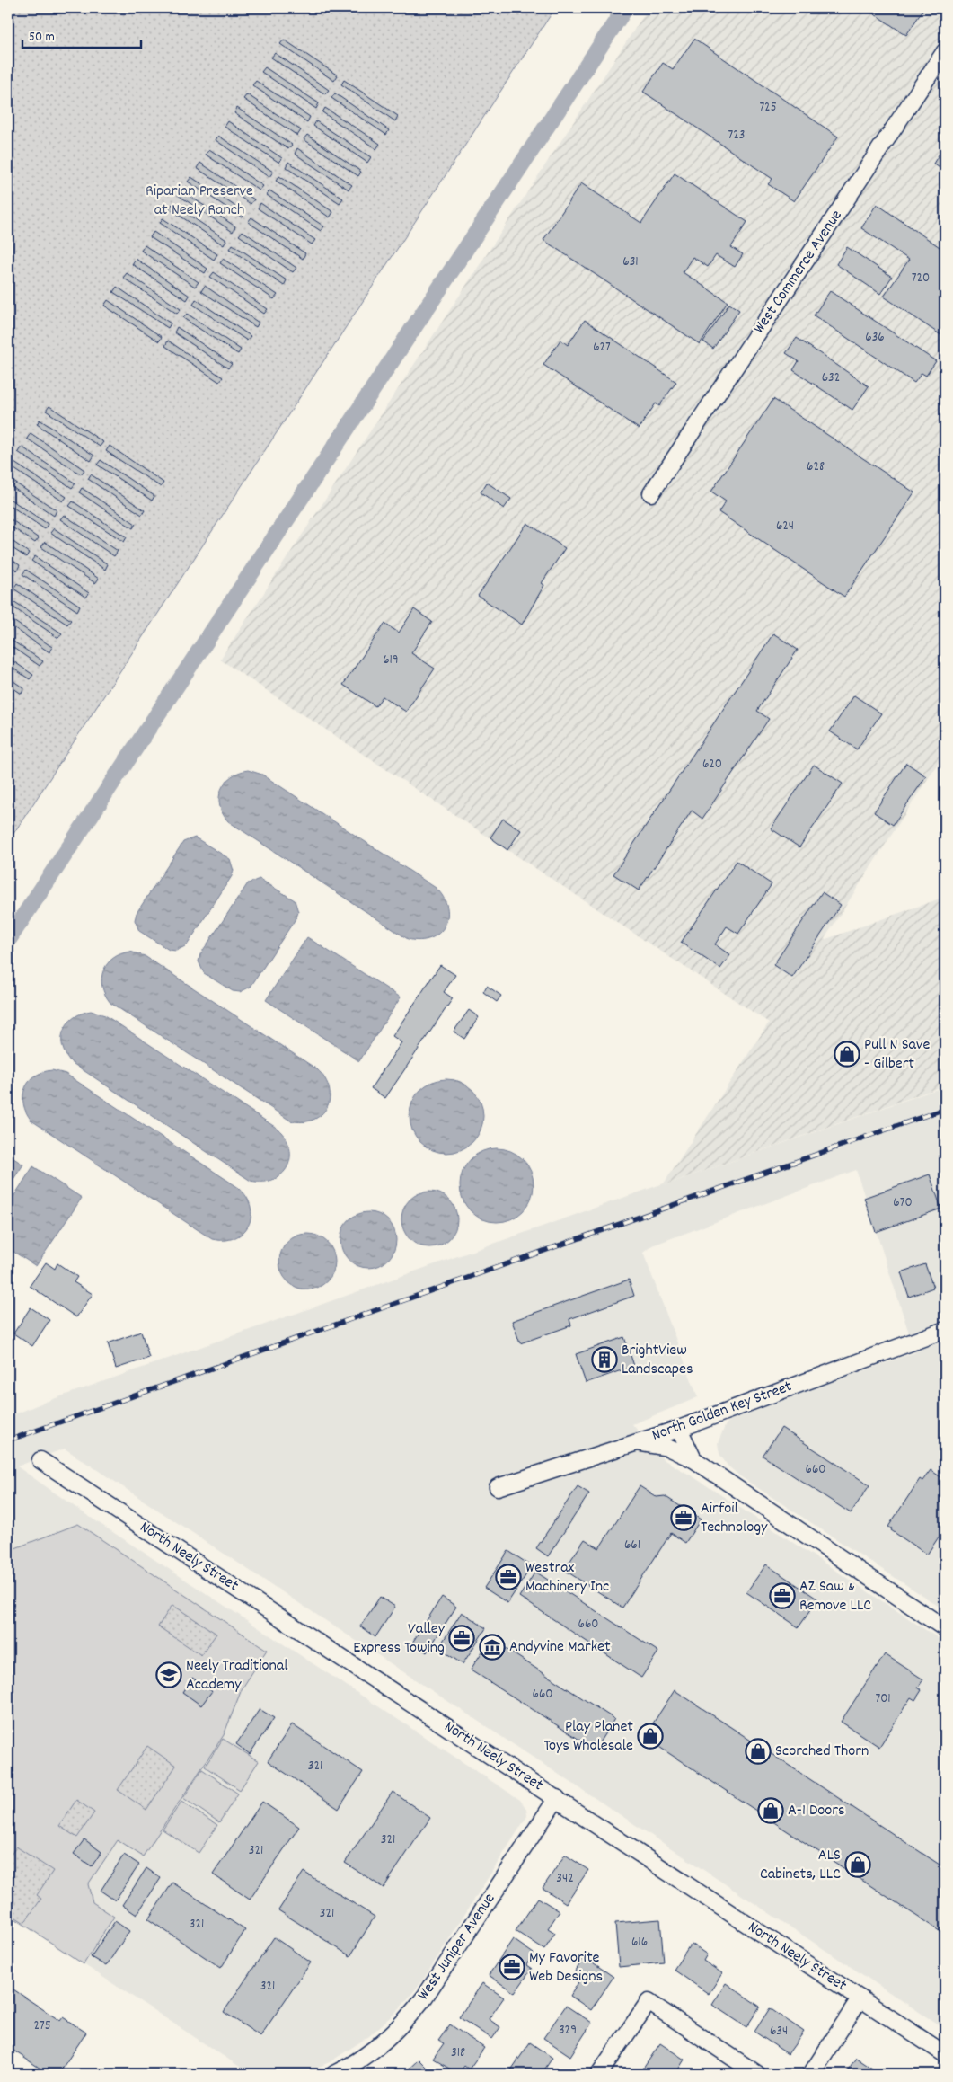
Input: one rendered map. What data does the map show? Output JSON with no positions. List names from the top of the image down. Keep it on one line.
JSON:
{"streets":{"street":["West Commerce Avenue","North Golden Key Street","North Neely Street","West Juniper Avenue"]},"crossings":[["North Neely Street","West Juniper Avenue"]],"parks":["Riparian Preserve at Neely Ranch"],"places":{"shop":["Pull N Save - Gilbert","Play Planet Toys Wholesale","Scorched Thorn","A-1 Doors","ALS Cabinets, LLC"],"building":["BrightView Landscapes"],"office":["Airfoil Technology","Westrax Machinery Inc","AZ Saw & Remove LLC","Valley Express Towing","My Favorite Web Designs"],"museum":["Andyvine Market"],"school or university":["Neely Traditional Academy"]},"house_numbers":["725","723","631","720","636","627","632","628","624","619","620","670","660","661","660","660","701","321","321","321","342","321","321","616","321","275","329","634","318"],"scale_bar":"50 m"}
